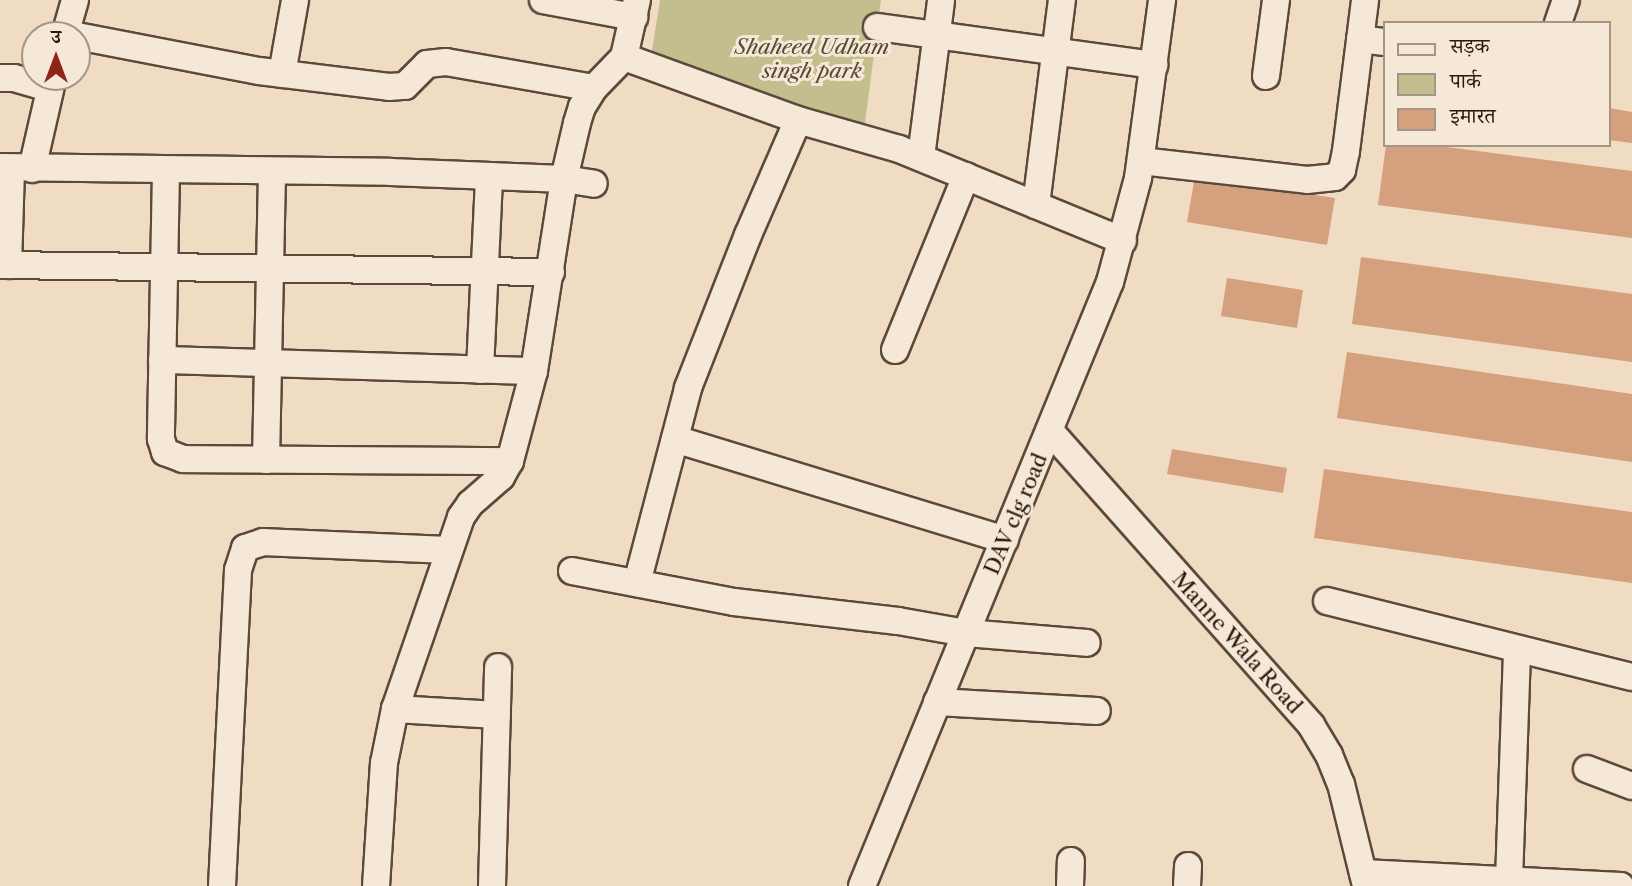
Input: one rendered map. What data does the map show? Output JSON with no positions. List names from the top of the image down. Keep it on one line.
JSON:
{"streets":{"street":["DAV clg road","Manne Wala Road"]},"crossings":[["DAV clg road","Manne Wala Road"]],"parks":["Shaheed Udham singh park"],"legend":["सड़क","पार्क","इमारत"],"north":"top"}
